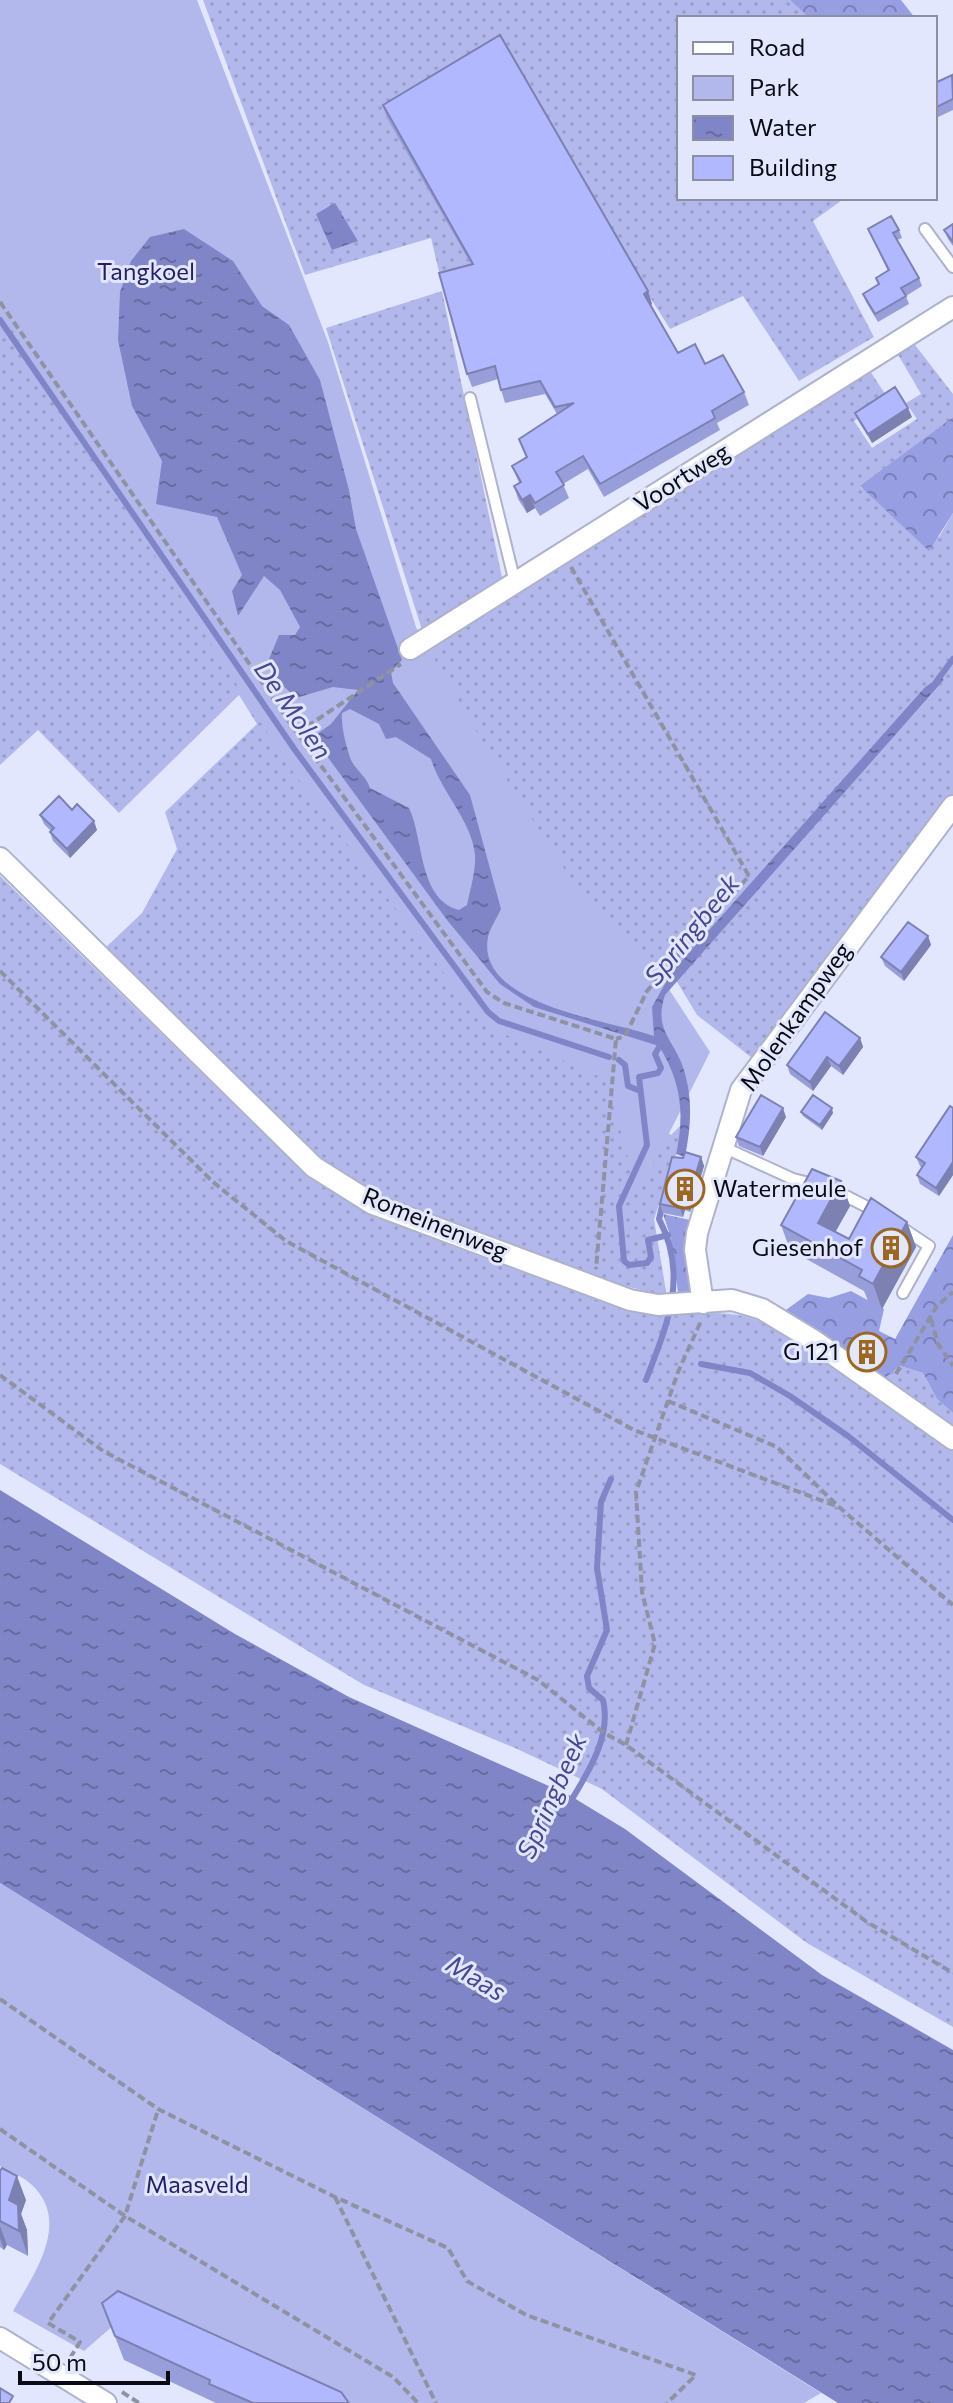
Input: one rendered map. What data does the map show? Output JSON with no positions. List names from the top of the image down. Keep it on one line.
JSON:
{"streets":{"street":["Voortweg","Molenkampweg","Romeinenweg"]},"crossings":[["Molenkampweg","Romeinenweg"]],"water":["De Molen","Springbeek","Maas"],"parks":["Tangkoel","Maasveld"],"places":{"building":["Watermeule","Giesenhof","G 121"]},"legend":["Road","Park","Water","Building"],"scale_bar":"50 m"}
